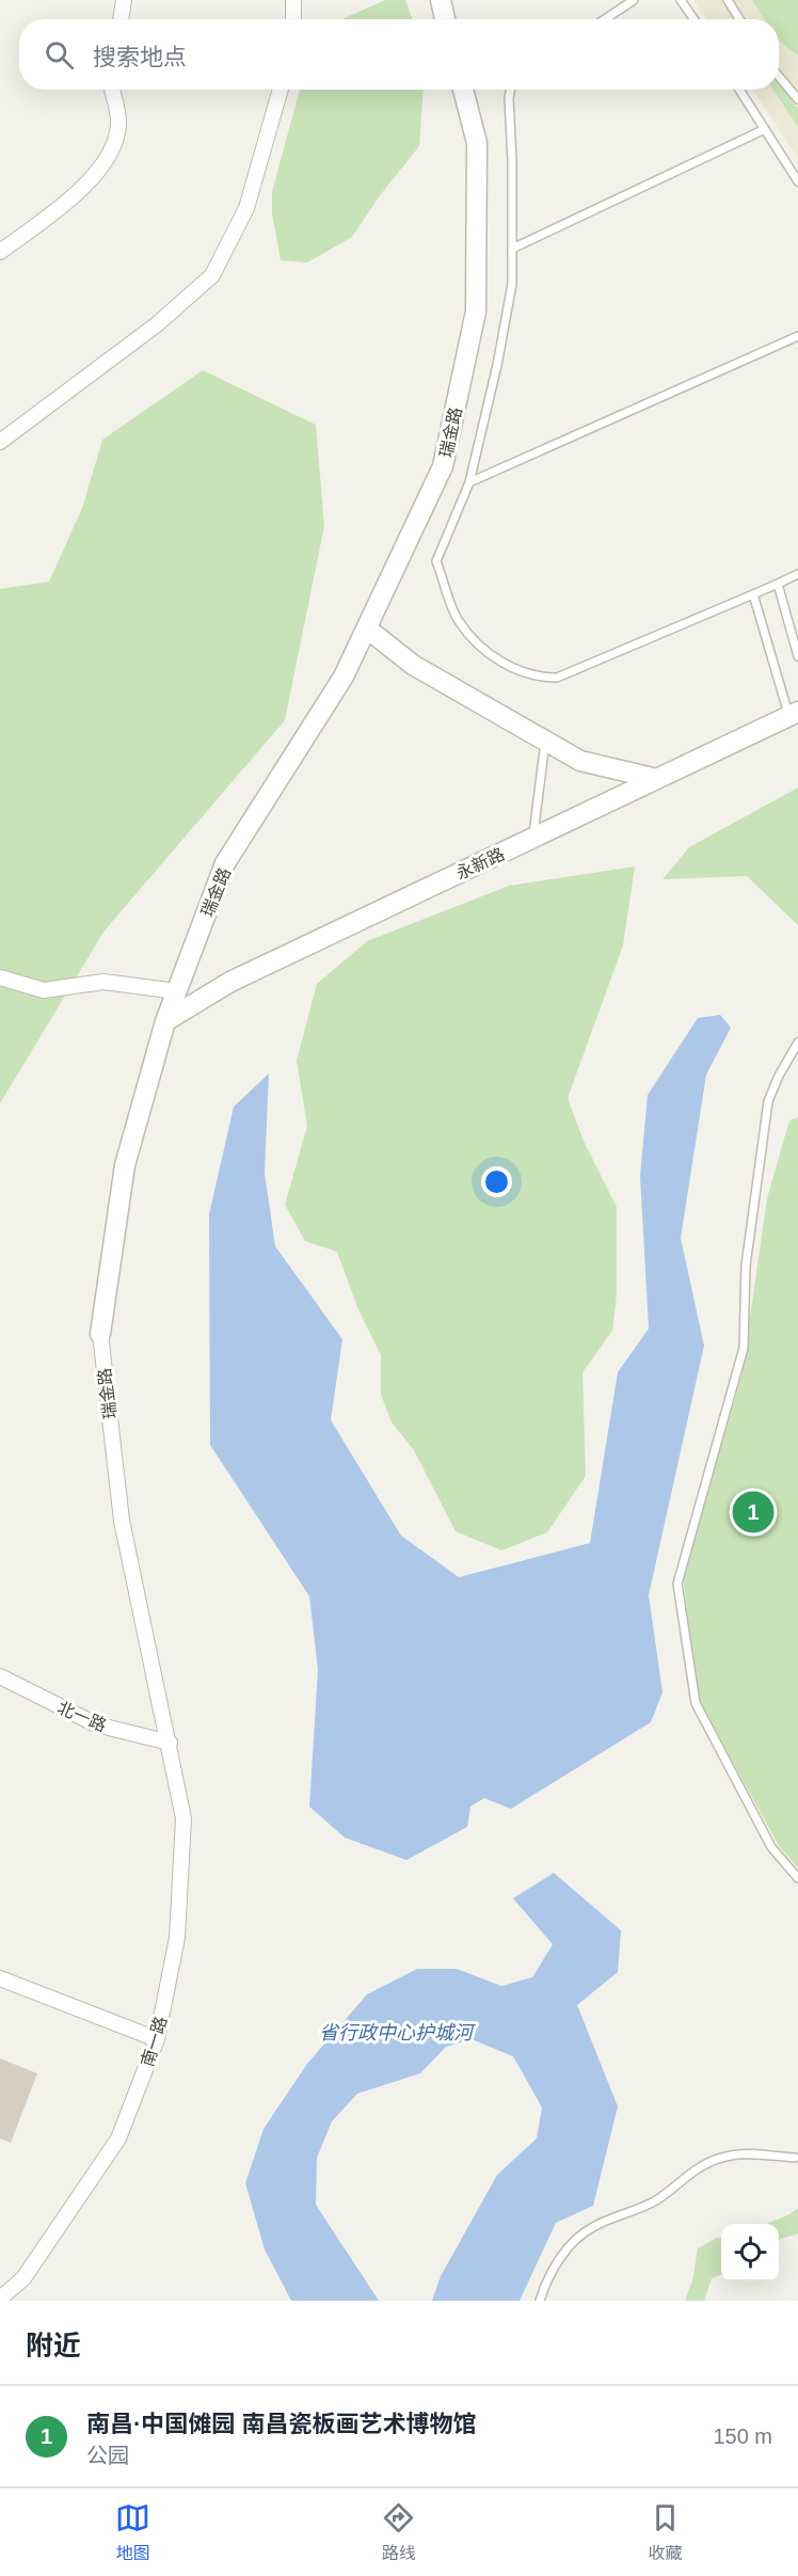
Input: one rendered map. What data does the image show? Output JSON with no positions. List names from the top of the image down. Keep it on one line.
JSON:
{"streets":{"street":["瑞金路","永新路","北一路","南一路"]},"crossings":[["瑞金路","永新路"],["瑞金路","北一路"],["瑞金路","南一路"],["北一路","南一路"]],"water":["省行政中心护城河"],"page":{"search":"搜索地点","pins":"1","heading":"附近","list":[{"mark":"1","name":"南昌·中国傩园 南昌瓷板画艺术博物馆","note":"公园","value":"150 m"}],"nav":["地图","路线","收藏"]}}
